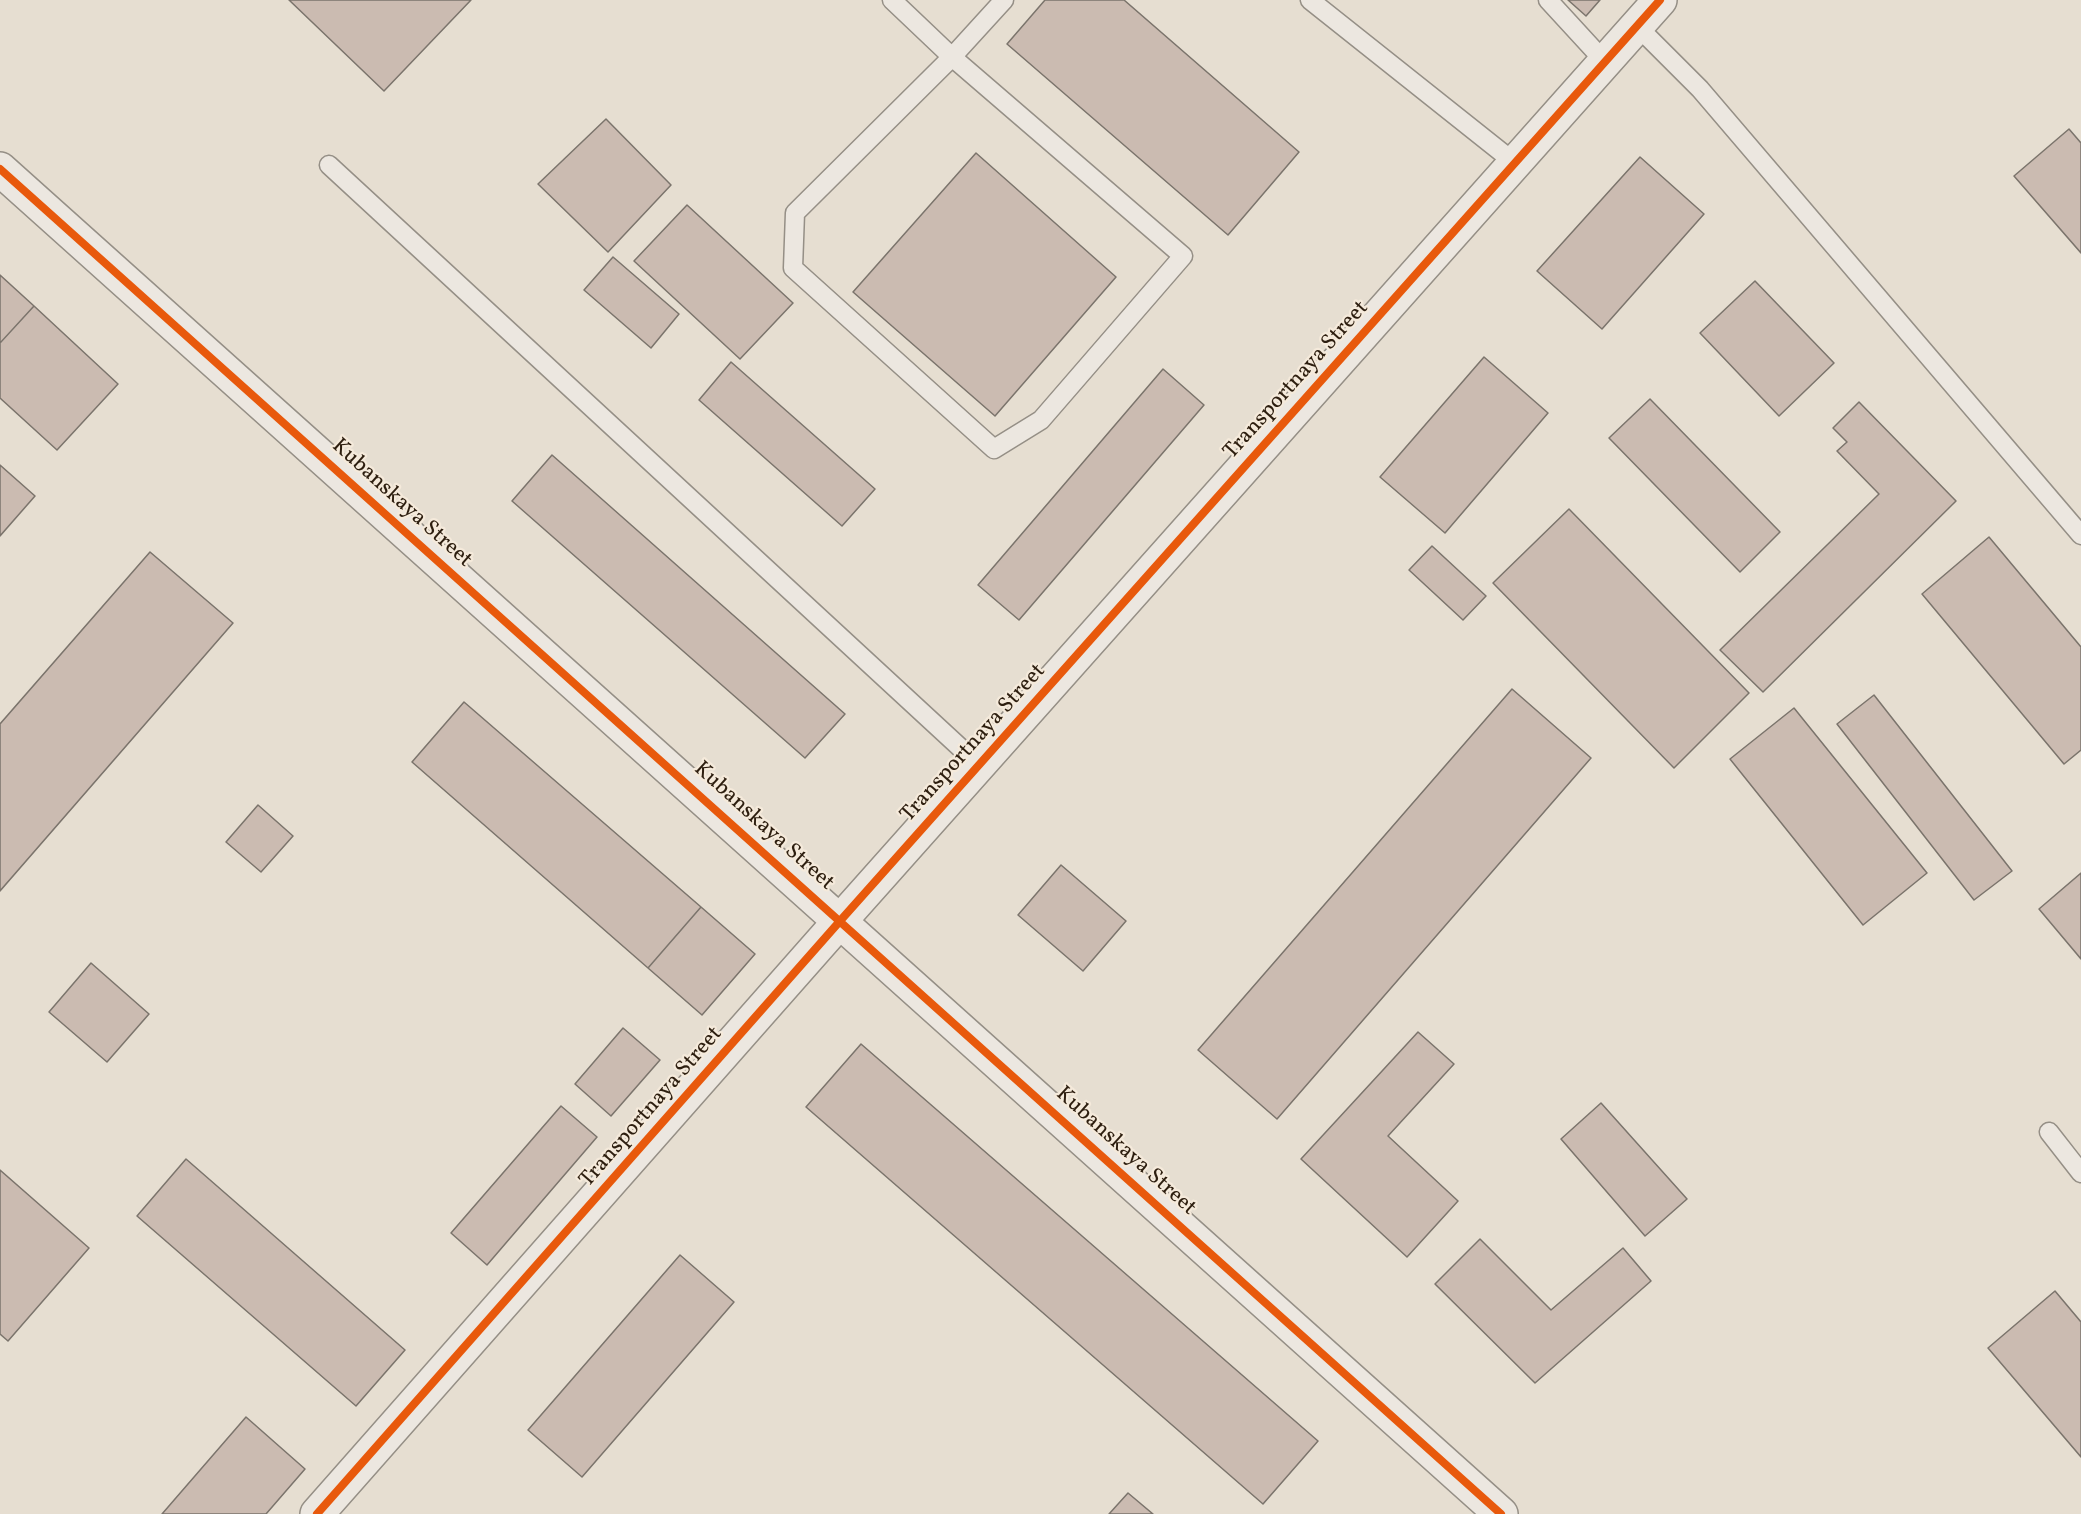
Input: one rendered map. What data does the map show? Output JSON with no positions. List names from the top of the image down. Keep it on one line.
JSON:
{"streets":{"street":["Transportnaya Street","Kubanskaya Street"]},"crossings":[["Transportnaya Street","Kubanskaya Street"]]}
